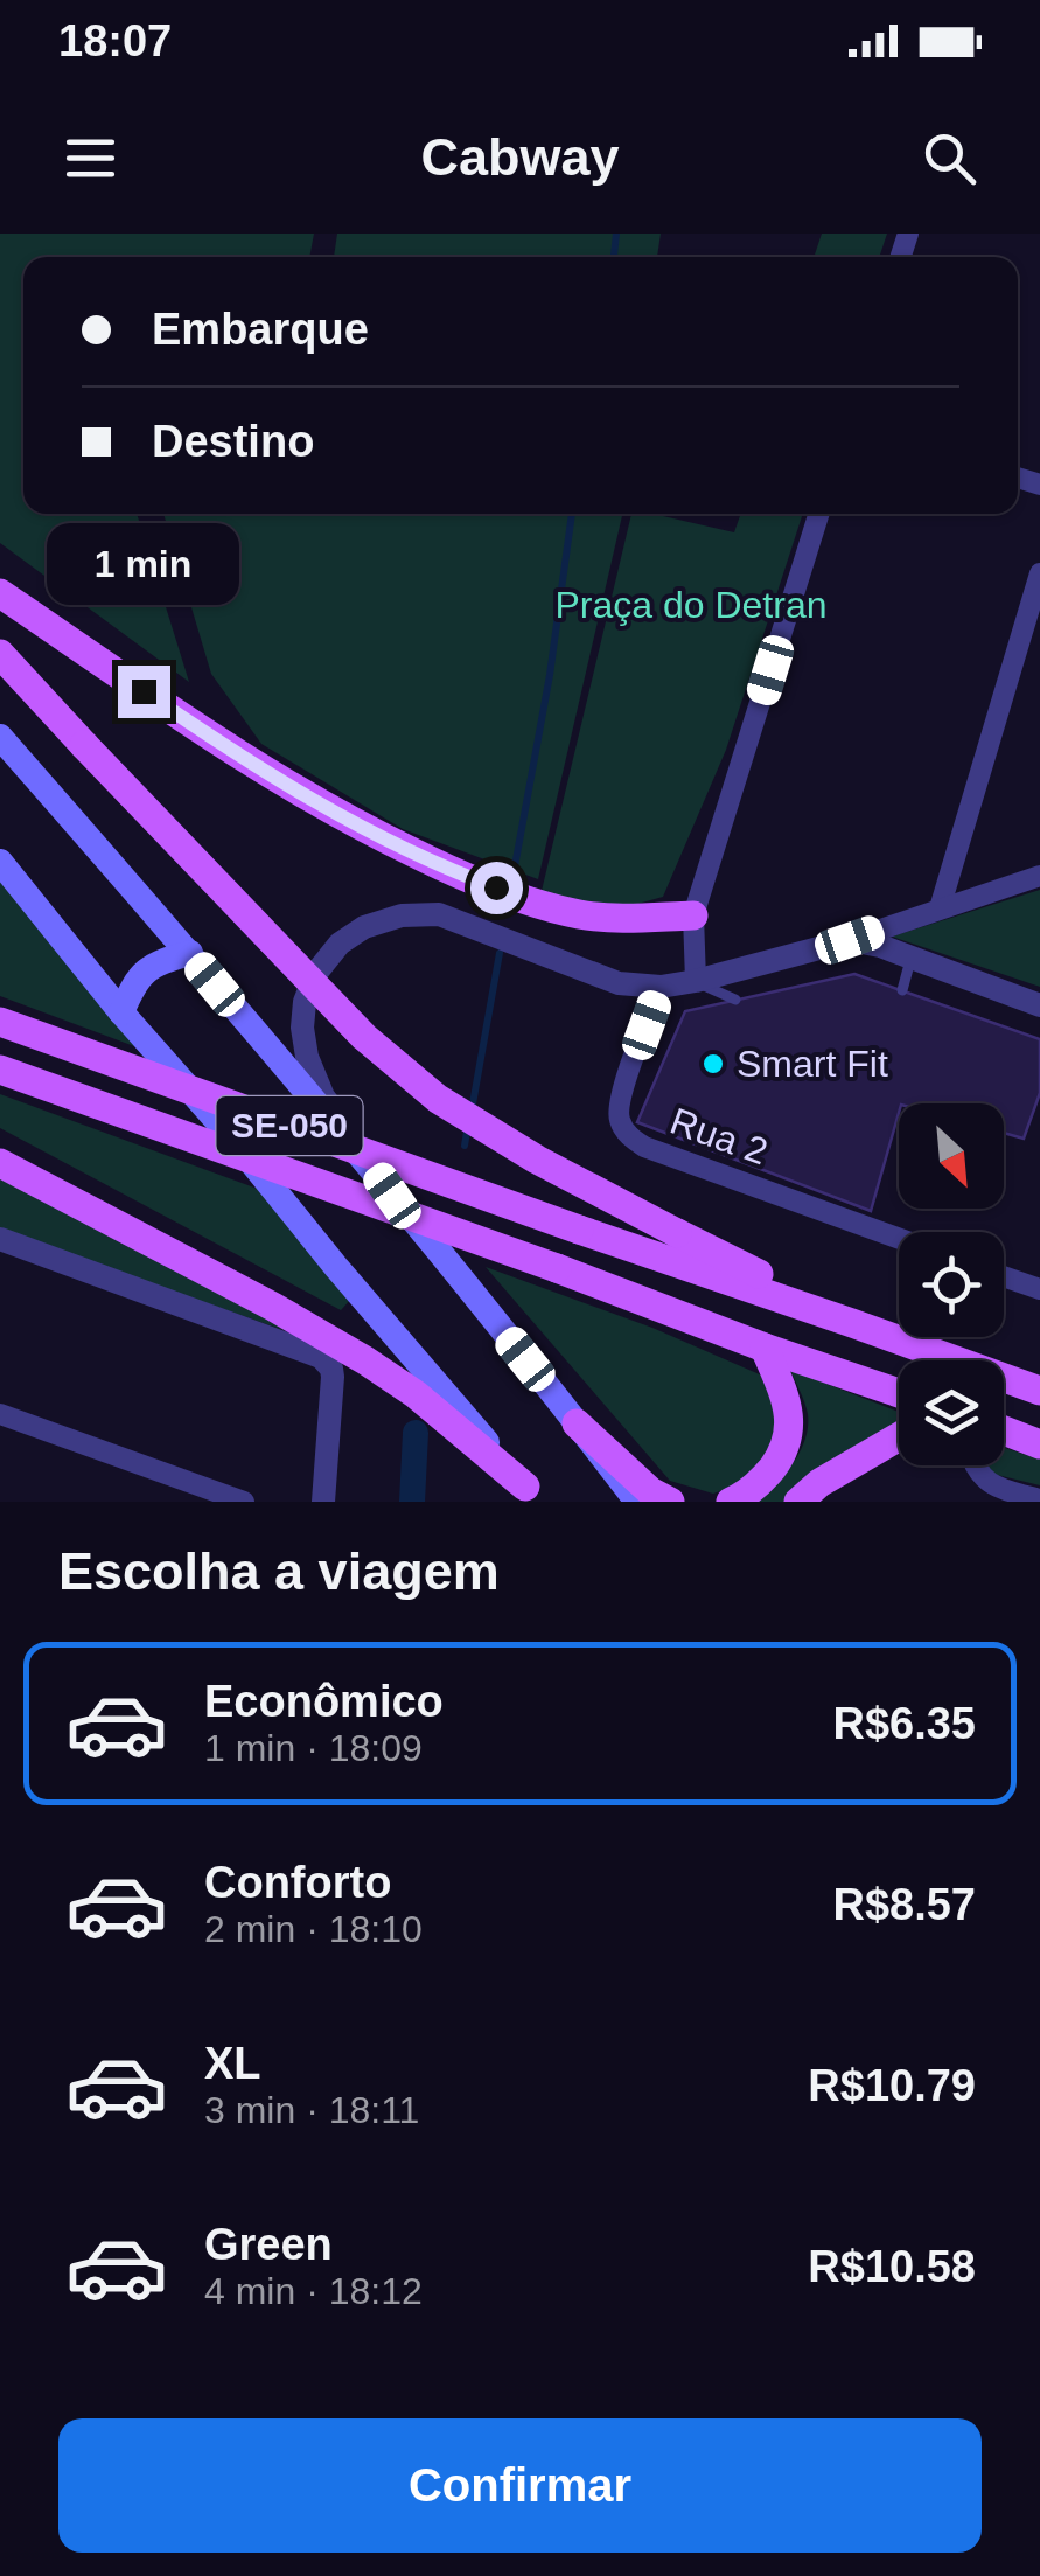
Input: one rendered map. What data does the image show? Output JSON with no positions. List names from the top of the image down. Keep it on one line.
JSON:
{"streets":{"main road":["SE-050"],"street":["Rua 2"]},"parks":["Praça do Detran"],"places":["Smart Fit"],"north":"bottom right","page":{"status":"18:07","header":"Cabway","banner":["Embarque","Destino"],"bubble":"1 min","heading":"Escolha a viagem","list":[{"name":"Econômico","note":"1 min · 18:09","value":"R$6.35"},{"name":"Conforto","note":"2 min · 18:10","value":"R$8.57"},{"name":"XL","note":"3 min · 18:11","value":"R$10.79"},{"name":"Green","note":"4 min · 18:12","value":"R$10.58"}],"buttons":"Confirmar"}}
